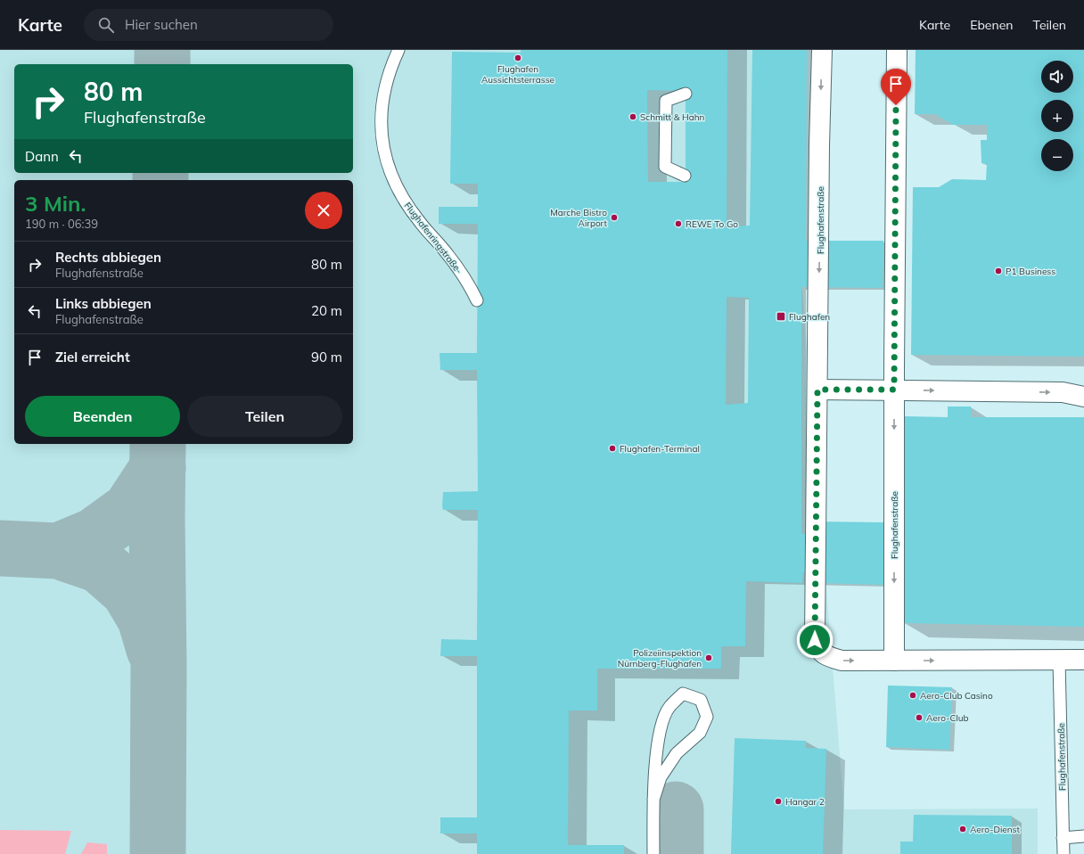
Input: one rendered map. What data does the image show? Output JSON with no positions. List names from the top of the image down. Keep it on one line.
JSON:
{"streets":{"street":["Flughafenstraße"],"lane":["Flughafenringstraße-"]},"places":{"other":["Flughafen Aussichtsterrasse","Schmitt & Hahn","Marche Bistro Airport","REWE To Go","P1 Business","Flughafen-Terminal","Polizeiinspektion Nürnberg-Flughafen","Aero-Club Casino","Aero-Club","Hangar 2","Aero-Dienst"],"transit":["Flughafen"]},"page":{"header":"Karte","search":"Hier suchen","nav":["Karte","Ebenen","Teilen"],"map_buttons":["+","−"],"turn":["80 m","Flughafenstraße"],"then":"Dann","heading":["3 Min.","190 m · 06:39"],"list":[{"name":"Rechts abbiegen","note":"Flughafenstraße","value":"80 m"},{"name":"Links abbiegen","note":"Flughafenstraße","value":"20 m"},{"name":"Ziel erreicht","value":"90 m"}],"buttons":["Beenden","Teilen"]}}
